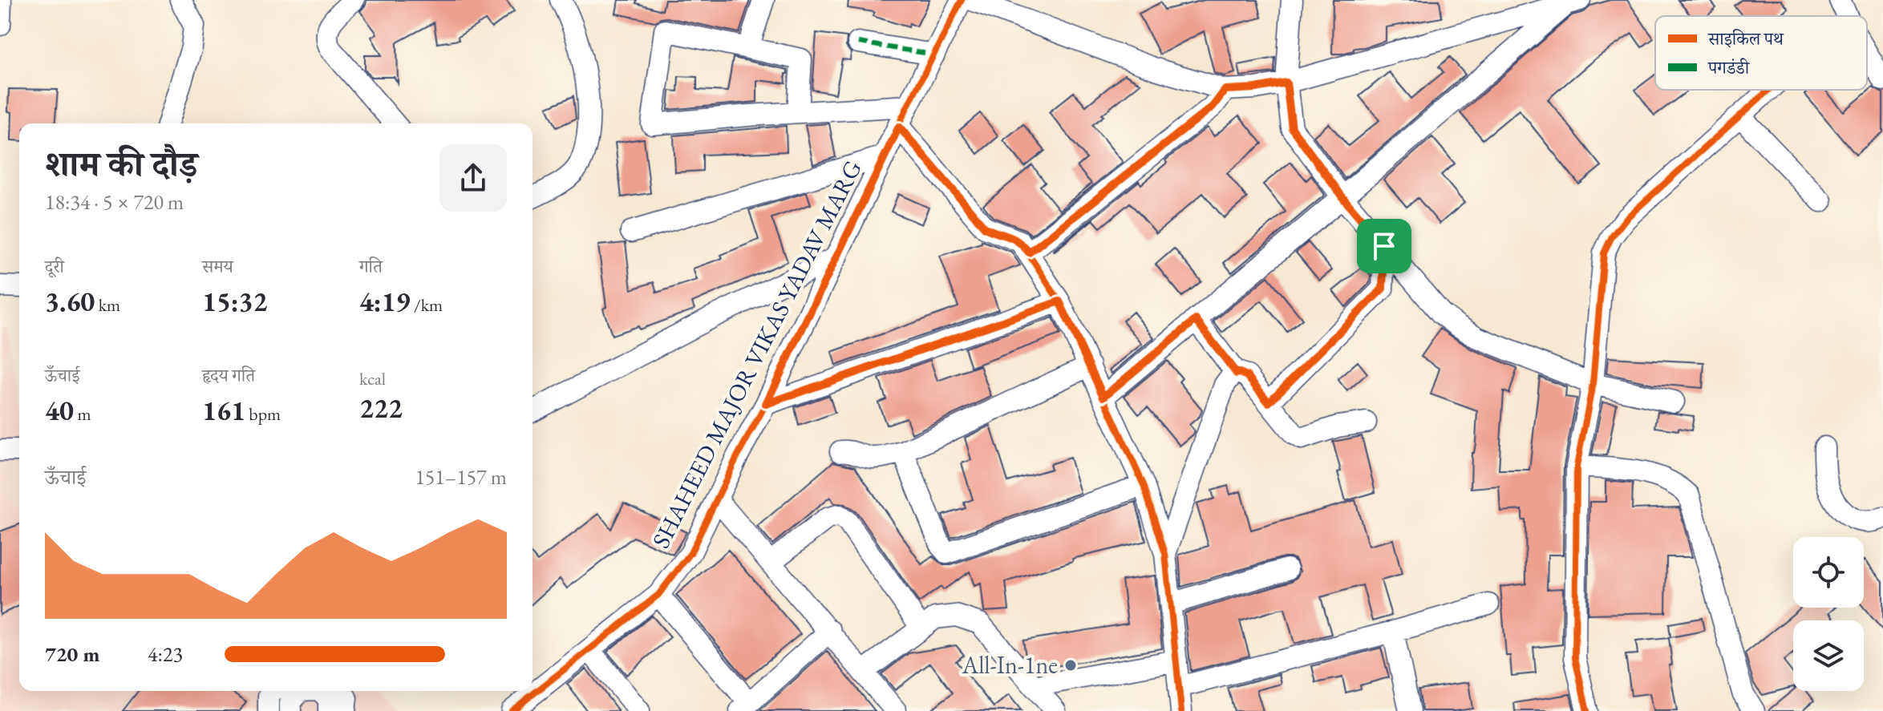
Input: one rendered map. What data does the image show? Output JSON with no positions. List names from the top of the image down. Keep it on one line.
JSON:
{"streets":{"street":["SHAHEED MAJOR VIKAS YADAV MARG"]},"places":["All-In-1ne"],"legend":["साइकिल पथ","पगडंडी"],"page":{"heading":["शाम की दौड़","18:34 · 5 × 720 m"],"stats":[["दूरी","3.60 km"],["समय","15:32"],["गति","4:19 /km"],["ऊँचाई","40 m"],["हृदय गति","161 bpm"],["kcal","222"]],"chart":["ऊँचाई","151–157 m"],"list":[{"name":"720 m","note":"4:23"}]}}
